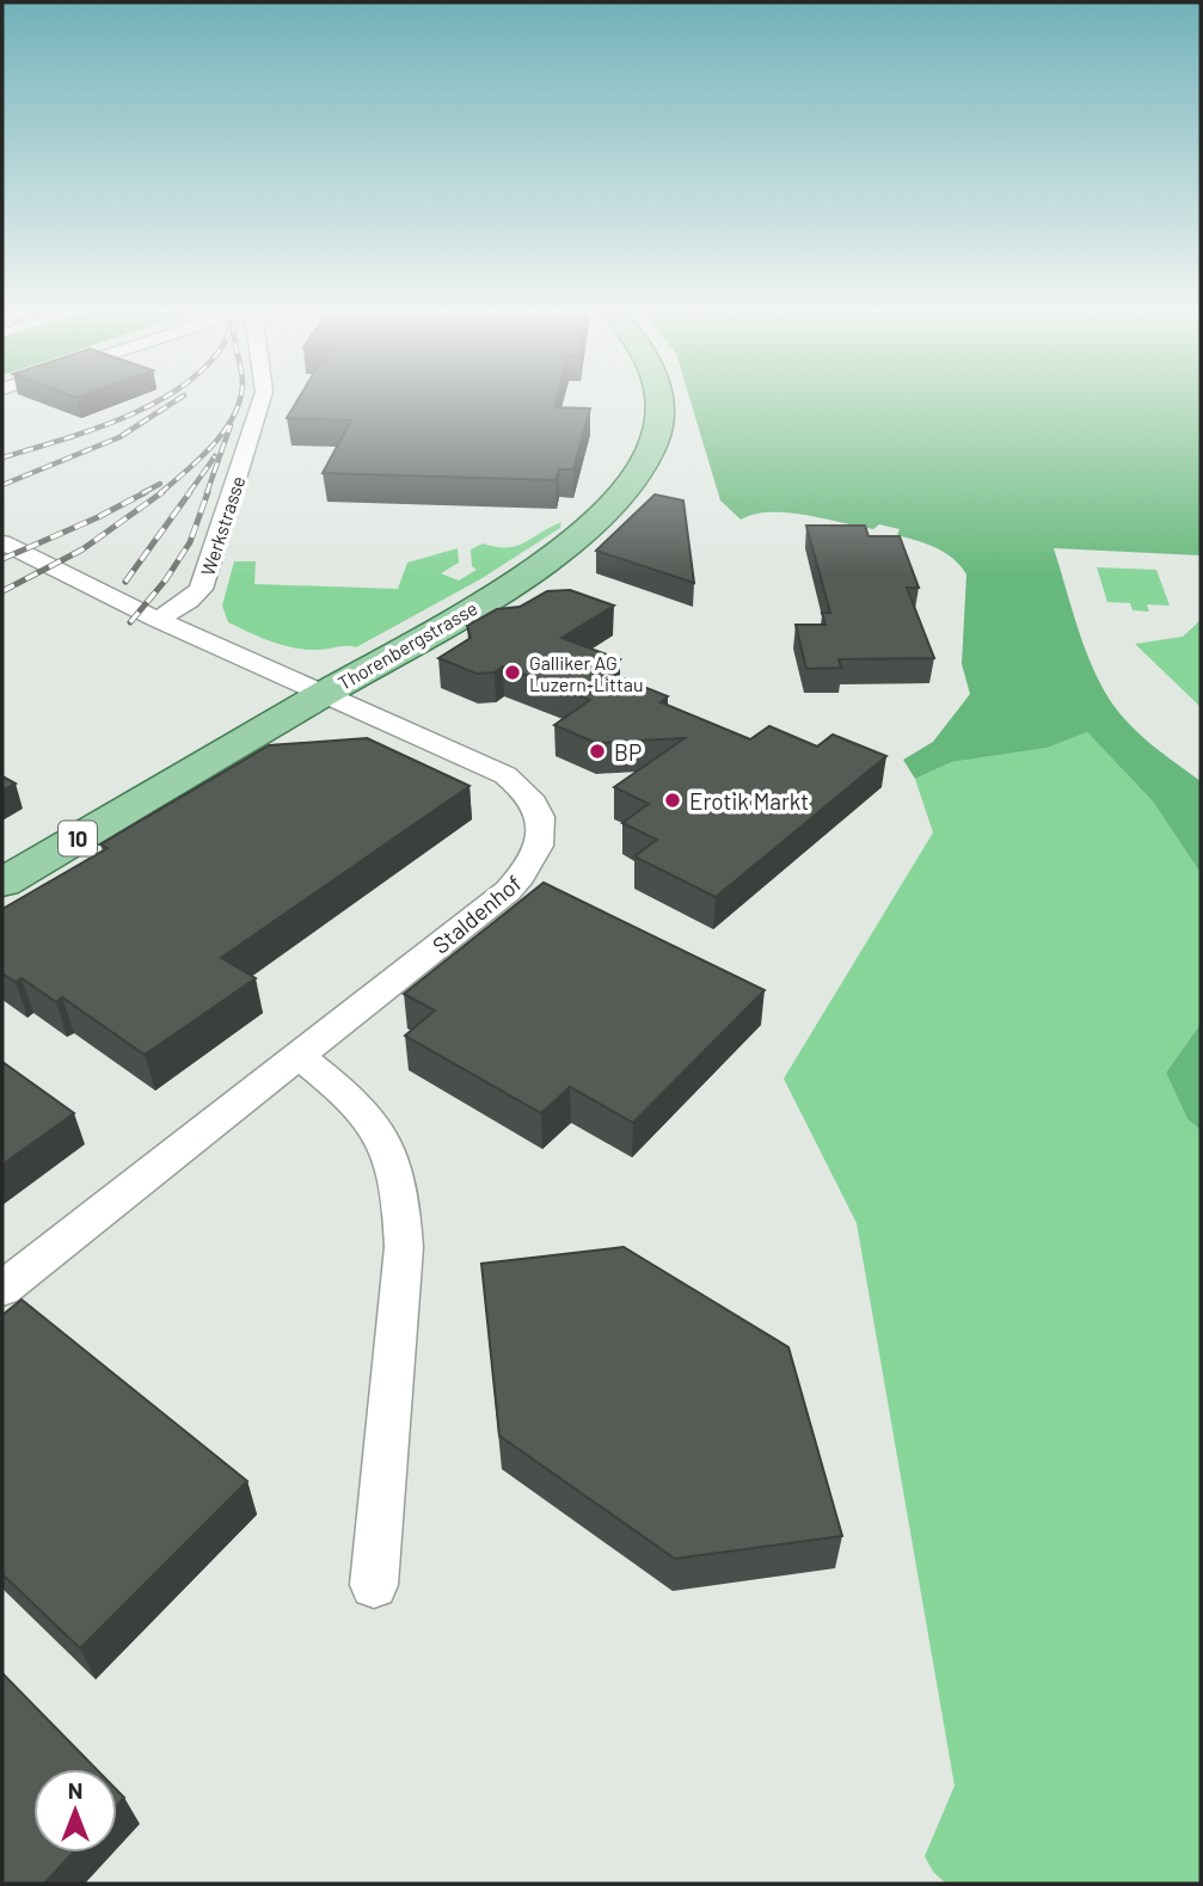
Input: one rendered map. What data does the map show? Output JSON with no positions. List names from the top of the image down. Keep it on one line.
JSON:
{"streets":{"main road":["Thorenbergstrasse","10"],"street":["Werkstrasse","Staldenhof"]},"crossings":[["Thorenbergstrasse","Staldenhof"]],"places":["Galliker AG Luzern-Littau","BP","Erotik Markt"],"north":"top"}
